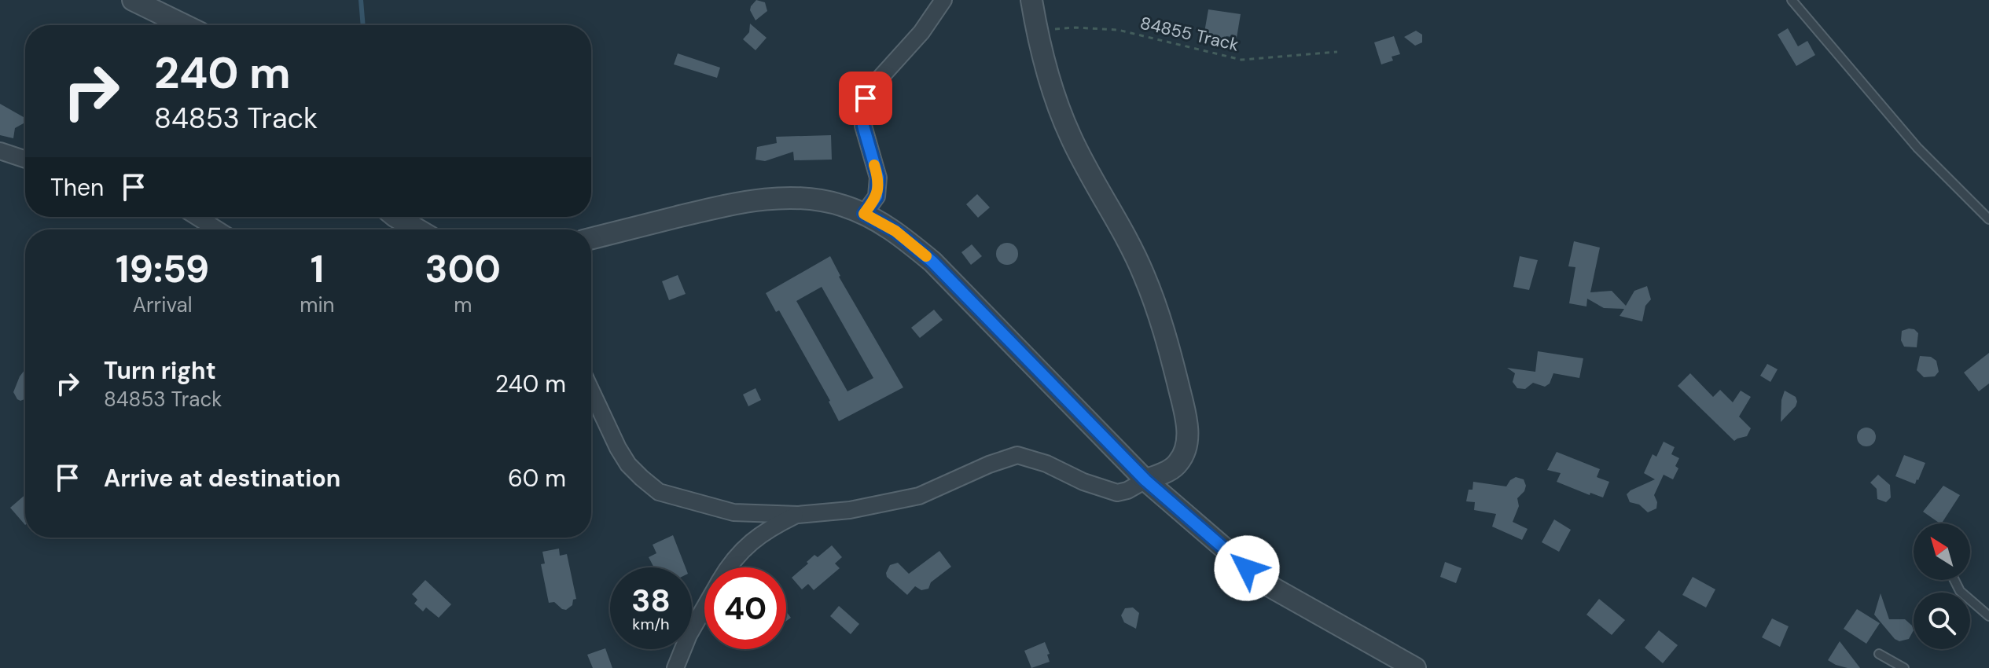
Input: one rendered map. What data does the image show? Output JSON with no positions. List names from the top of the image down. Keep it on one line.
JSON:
{"streets":{"path":["84855 Track"]},"north":"top left","page":{"turn":["240 m","84853 Track"],"then":"Then","eta":["19:59","Arrival","1","min","300","m"],"list":[{"name":"Turn right","note":"84853 Track","value":"240 m"},{"name":"Arrive at destination","value":"60 m"}],"speed":"38 km/h","limit":"40"}}
